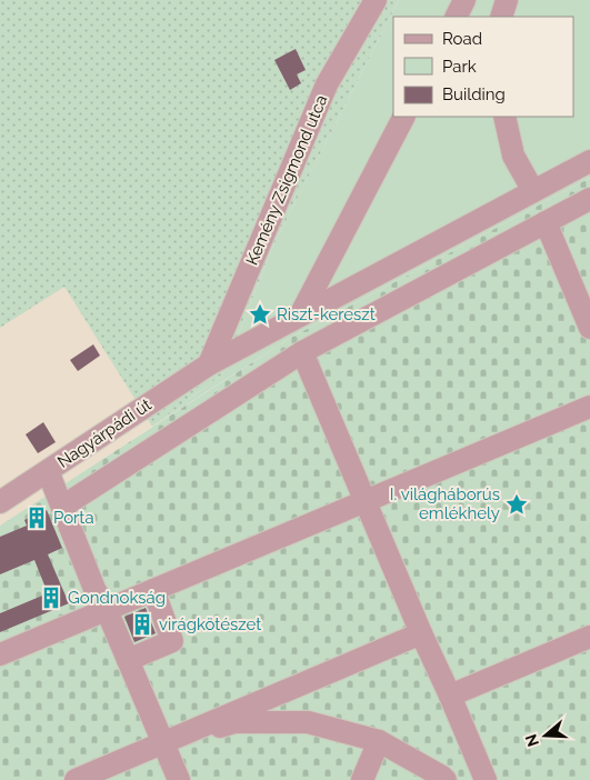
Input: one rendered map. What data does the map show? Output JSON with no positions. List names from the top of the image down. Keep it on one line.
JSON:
{"streets":{"street":["Kemény Zsigmond utca","Nagyárpádi út"]},"crossings":[["Kemény Zsigmond utca","Nagyárpádi út"]],"places":{"place":["Riszt-kereszt","I. világháborús emlékhely"],"building":["Porta","Gondnokság","virágkötészet"]},"legend":["Road","Park","Building"],"north":"left"}
